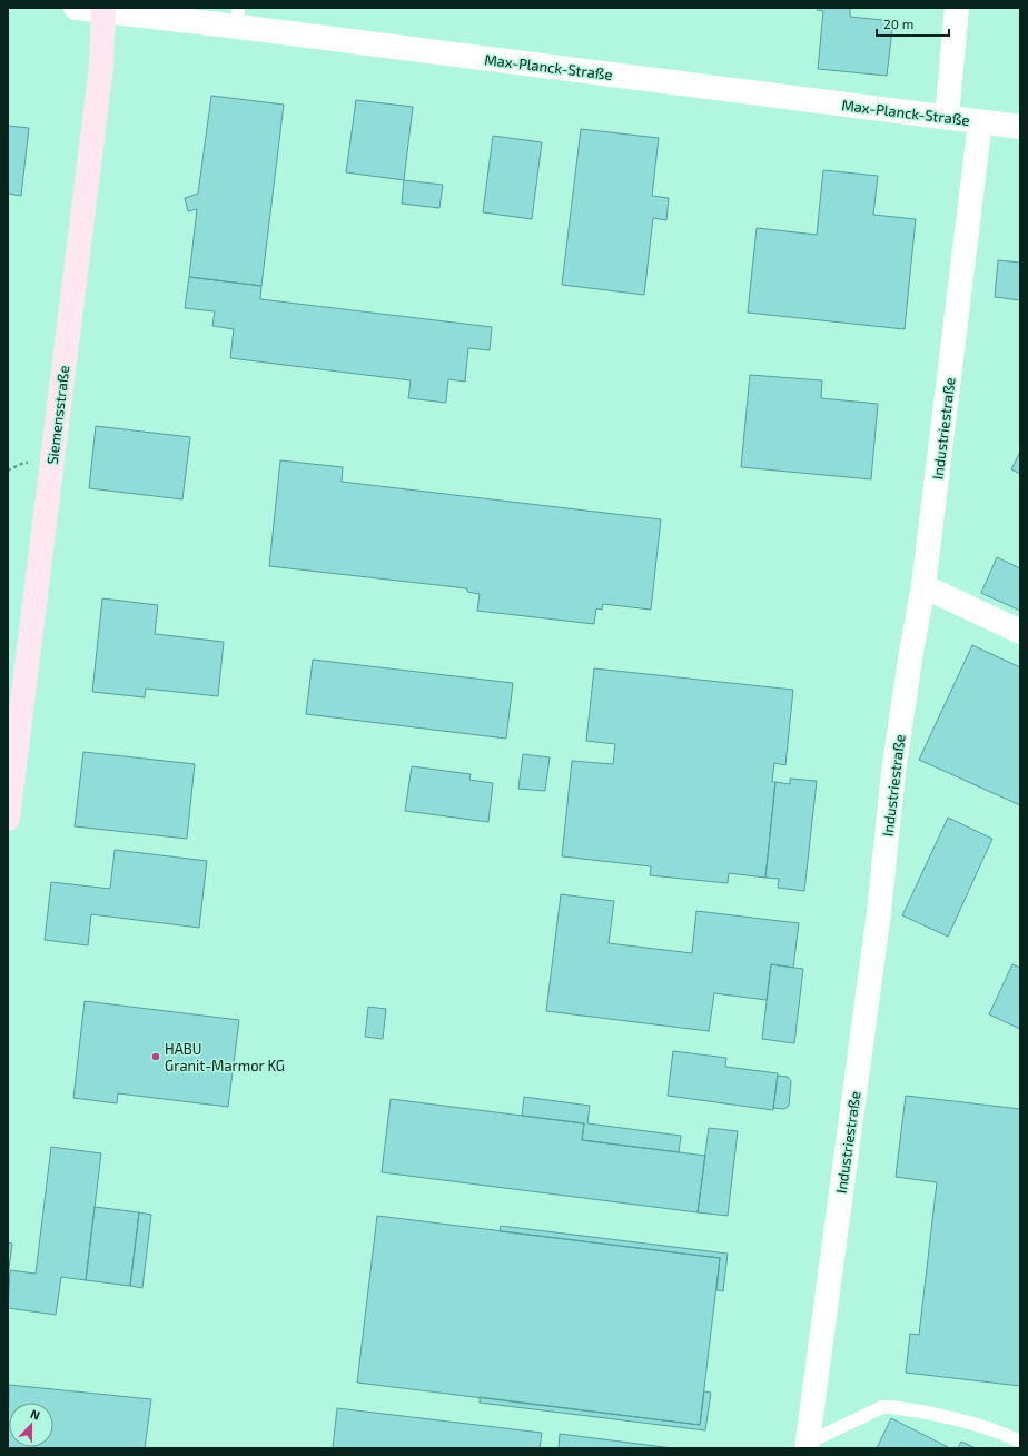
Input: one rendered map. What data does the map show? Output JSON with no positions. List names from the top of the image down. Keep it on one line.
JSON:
{"streets":{"main road":["Siemensstraße"],"street":["Max-Planck-Straße","Industriestraße"]},"crossings":[["Max-Planck-Straße","Siemensstraße"],["Max-Planck-Straße","Industriestraße"]],"places":["HABU Granit-Marmor KG"],"scale_bar":"20 m","north":"top"}
